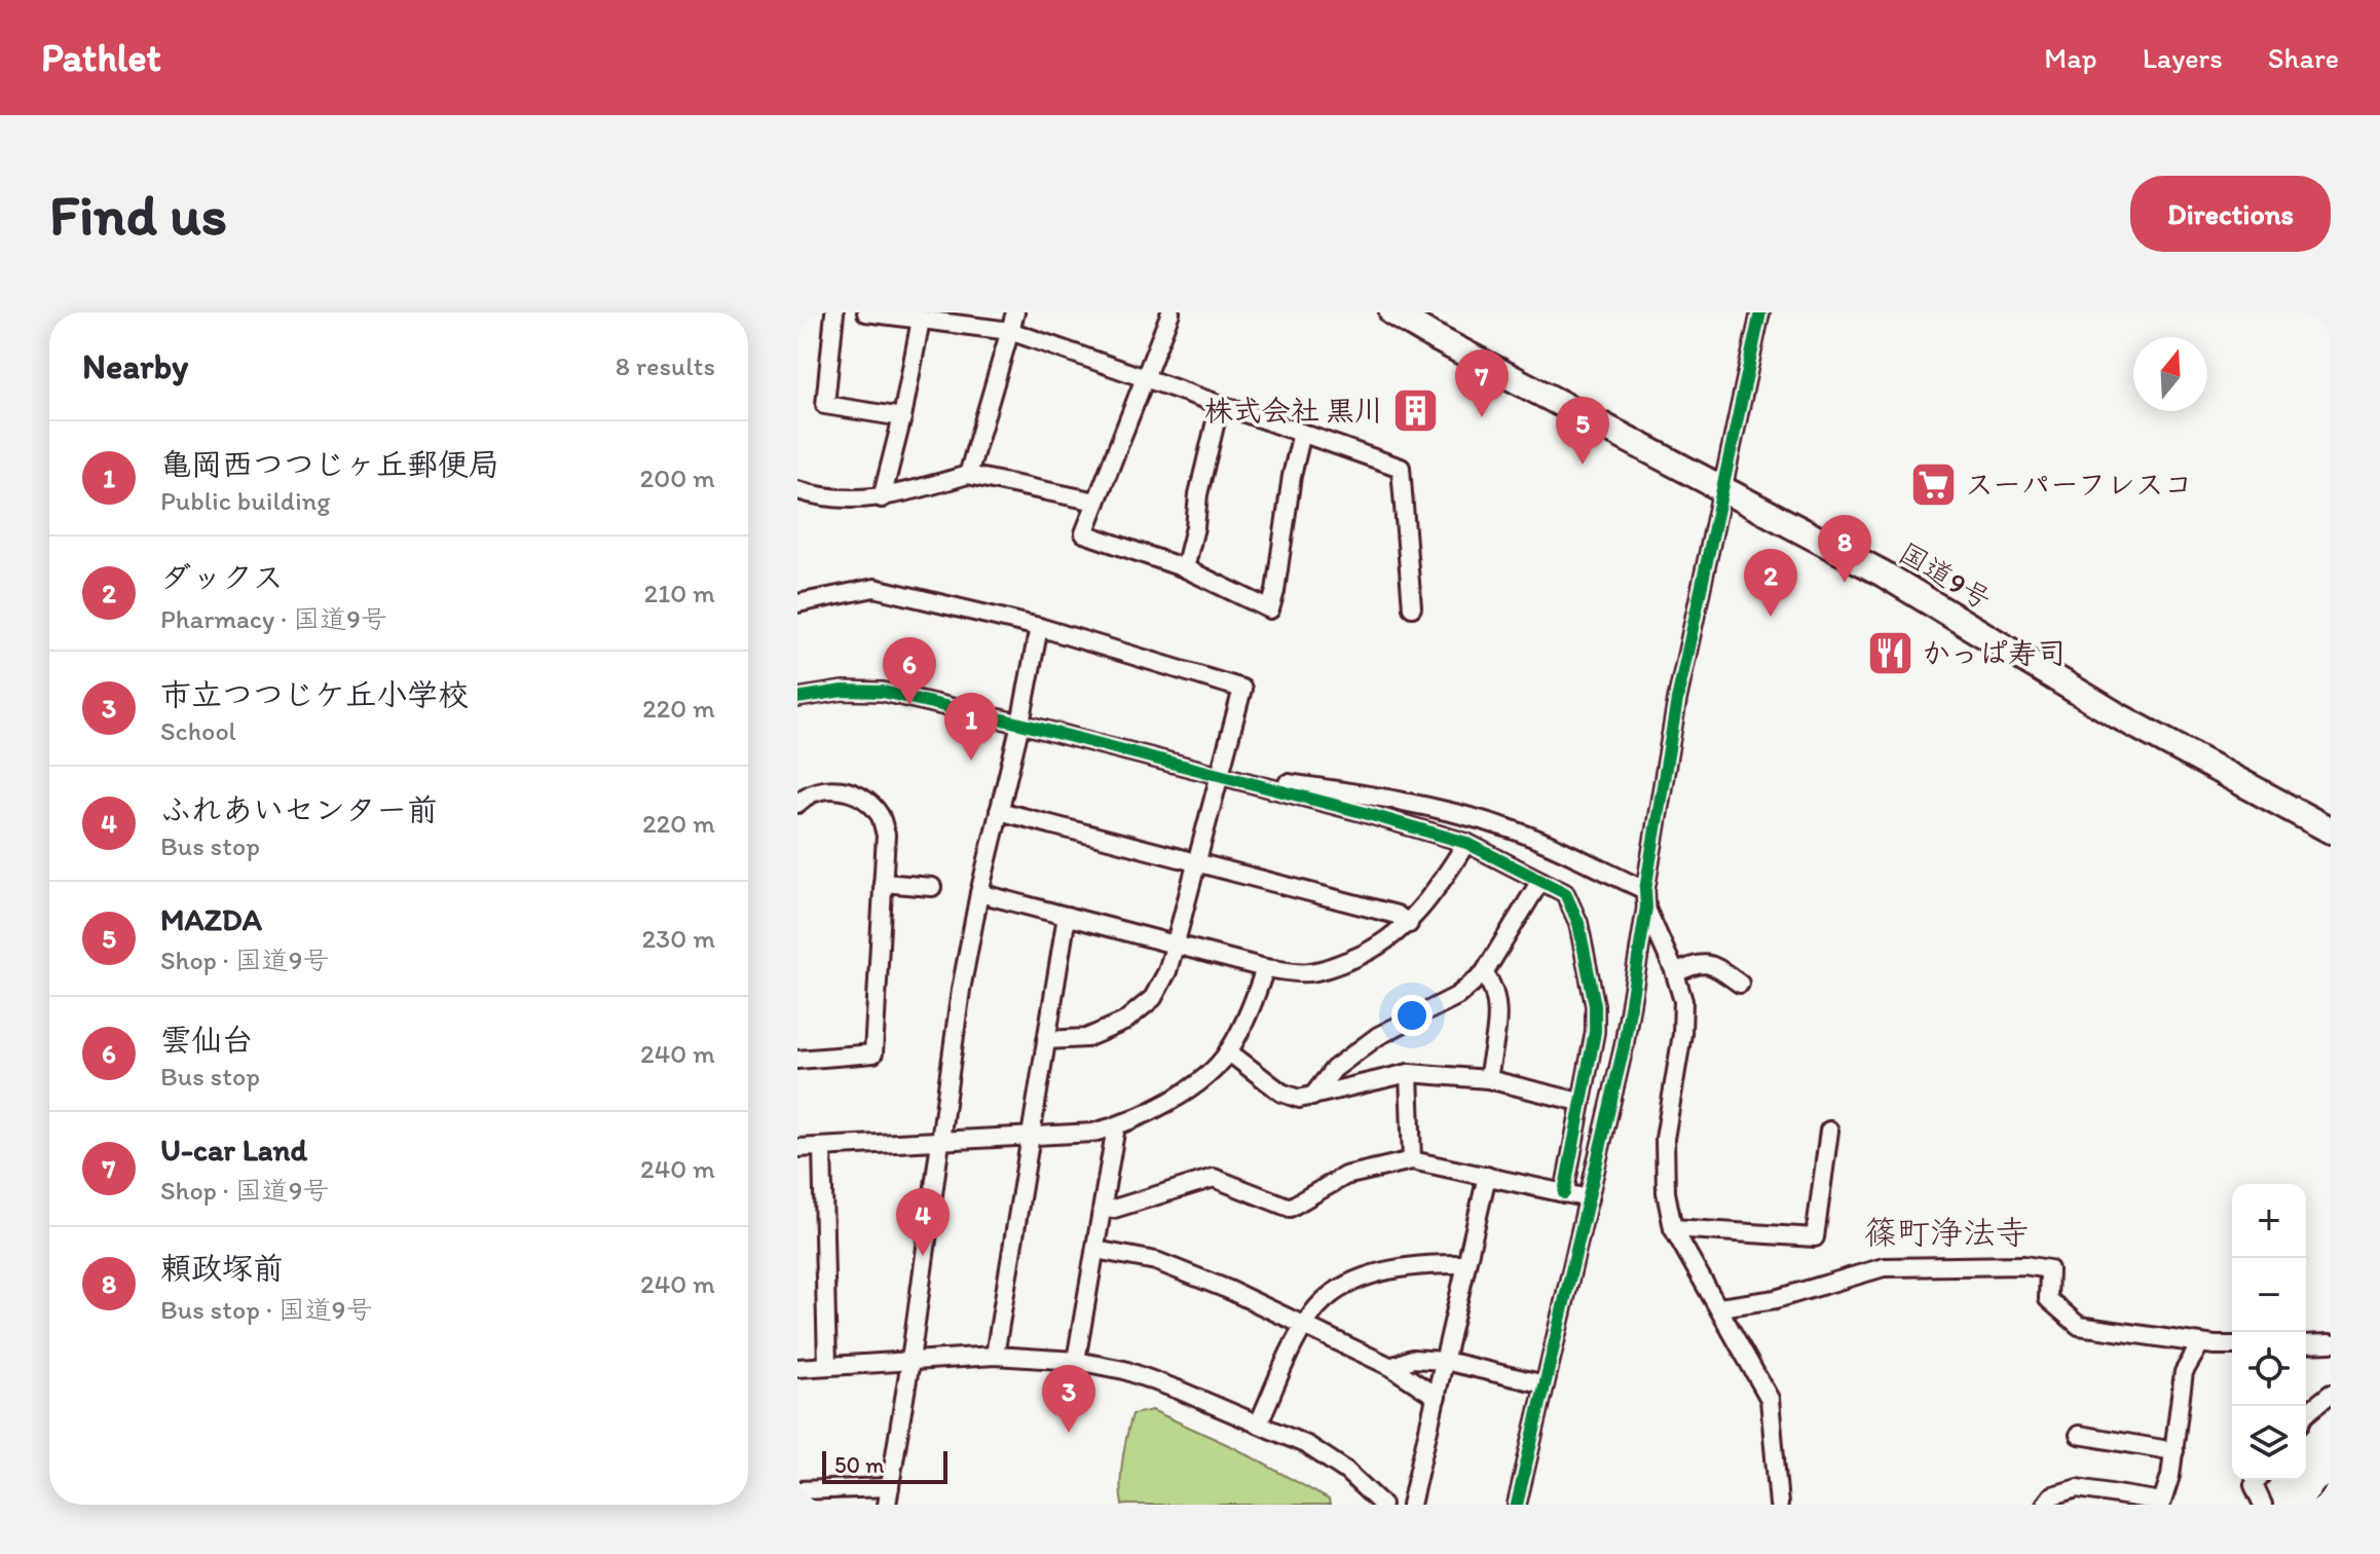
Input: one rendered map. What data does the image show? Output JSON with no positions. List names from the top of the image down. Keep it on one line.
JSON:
{"streets":{"highway":["国道9号"]},"districts":["篠町浄法寺"],"places":{"building":["株式会社 黒川"],"supermarket":["スーパーフレスコ"],"restaurant":["かっぱ寿司"]},"scale_bar":"50 m","north":"top","page":{"header":"Pathlet","nav":["Map","Layers","Share"],"buttons":"Directions","title":"Find us","heading":["Nearby","8 results"],"pins":["7","5","8","2","6","1","4","3"],"list":[{"mark":"1","name":"亀岡西つつじヶ丘郵便局","note":"Public building","value":"200 m"},{"mark":"2","name":"ダックス","note":"Pharmacy · 国道9号","value":"210 m"},{"mark":"3","name":"市立つつじケ丘小学校","note":"School","value":"220 m"},{"mark":"4","name":"ふれあいセンター前","note":"Bus stop","value":"220 m"},{"mark":"5","name":"MAZDA","note":"Shop · 国道9号","value":"230 m"},{"mark":"6","name":"雲仙台","note":"Bus stop","value":"240 m"},{"mark":"7","name":"U-car Land","note":"Shop · 国道9号","value":"240 m"},{"mark":"8","name":"頼政塚前","note":"Bus stop · 国道9号","value":"240 m"}],"map_buttons":["+","−"],"scale":"50 m"}}
